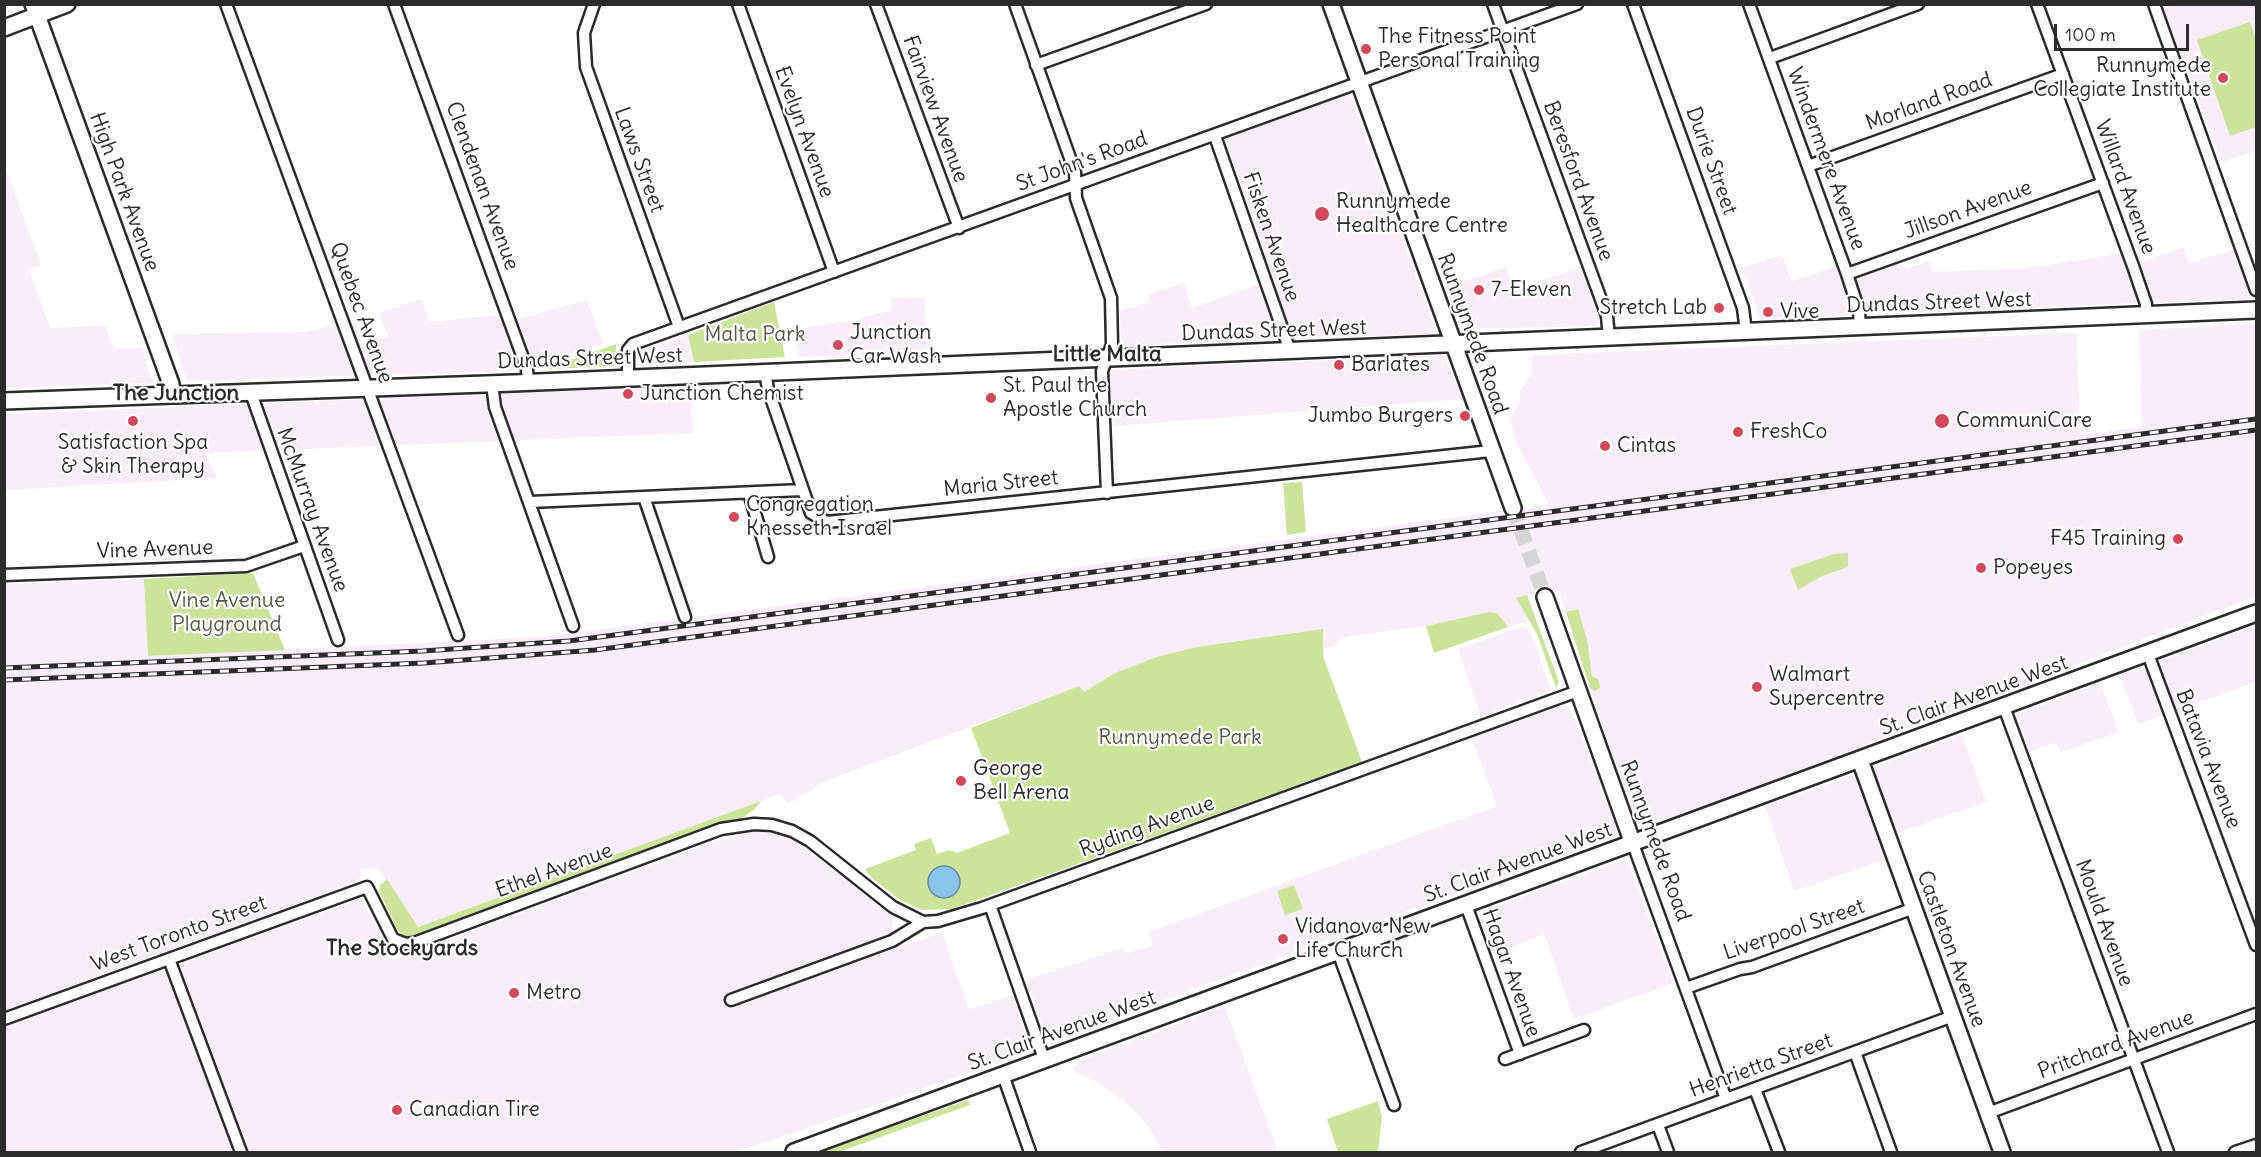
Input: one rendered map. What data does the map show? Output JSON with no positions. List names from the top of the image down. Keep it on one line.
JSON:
{"streets":{"main road":["High Park Avenue","Dundas Street West","Runnymede Road","St. Clair Avenue West","Castleton Avenue"],"street":["Morland Road","Fairview Avenue","Evelyn Avenue","Windermere Avenue","Laws Street","Durie Street","St John's Road","Beresford Avenue","Clendenan Avenue","Willard Avenue","Jillson Avenue","Fisken Avenue","Quebec Avenue","Maria Street","McMurray Avenue","Vine Avenue","Batavia Avenue","Ryding Avenue","Ethel Avenue","Mould Avenue","Liverpool Street","West Toronto Street","Hagar Avenue","Pritchard Avenue","Henrietta Street"]},"crossings":[["Morland Road","Windermere Avenue"],["Morland Road","Willard Avenue"],["Fairview Avenue","St John's Road"],["Evelyn Avenue","St John's Road"],["Windermere Avenue","Jillson Avenue"],["Windermere Avenue","Dundas Street West"],["Laws Street","St John's Road"],["Durie Street","Dundas Street West"],["St John's Road","Beresford Avenue"],["St John's Road","Fisken Avenue"],["St John's Road","Dundas Street West"],["St John's Road","Runnymede Road"],["Beresford Avenue","Dundas Street West"],["Clendenan Avenue","Dundas Street West"],["Willard Avenue","Jillson Avenue"],["Willard Avenue","Dundas Street West"],["High Park Avenue","Dundas Street West"],["Fisken Avenue","Dundas Street West"],["Dundas Street West","Quebec Avenue"],["Dundas Street West","Runnymede Road"],["Dundas Street West","Maria Street"],["Dundas Street West","McMurray Avenue"],["Runnymede Road","Maria Street"],["Runnymede Road","St. Clair Avenue West"],["Runnymede Road","Ryding Avenue"],["Runnymede Road","Liverpool Street"],["Runnymede Road","Henrietta Street"],["McMurray Avenue","Vine Avenue"],["St. Clair Avenue West","Batavia Avenue"],["St. Clair Avenue West","Mould Avenue"],["St. Clair Avenue West","Castleton Avenue"],["St. Clair Avenue West","Hagar Avenue"],["Ryding Avenue","Ethel Avenue"],["Ethel Avenue","West Toronto Street"],["Mould Avenue","Pritchard Avenue"],["Liverpool Street","Castleton Avenue"],["Castleton Avenue","Pritchard Avenue"],["Castleton Avenue","Henrietta Street"]],"districts":["Little Malta","The Junction","The Stockyards"],"parks":["Malta Park","Vine Avenue Playground","Runnymede Park"],"places":["The Fitness Point Personal Training","Runnymede Collegiate Institute","Runnymede Healthcare Centre","7-Eleven","Stretch Lab","Vive","Junction Car Wash","Barlates","Junction Chemist","St. Paul the Apostle Church","Jumbo Burgers","Satisfaction Spa & Skin Therapy","CommuniCare","FreshCo","Cintas","Congregation Knesseth Israel","F45 Training","Popeyes","Walmart Supercentre","George Bell Arena","Vidanova New Life Church","Metro","Canadian Tire"],"scale_bar":"100 m"}
